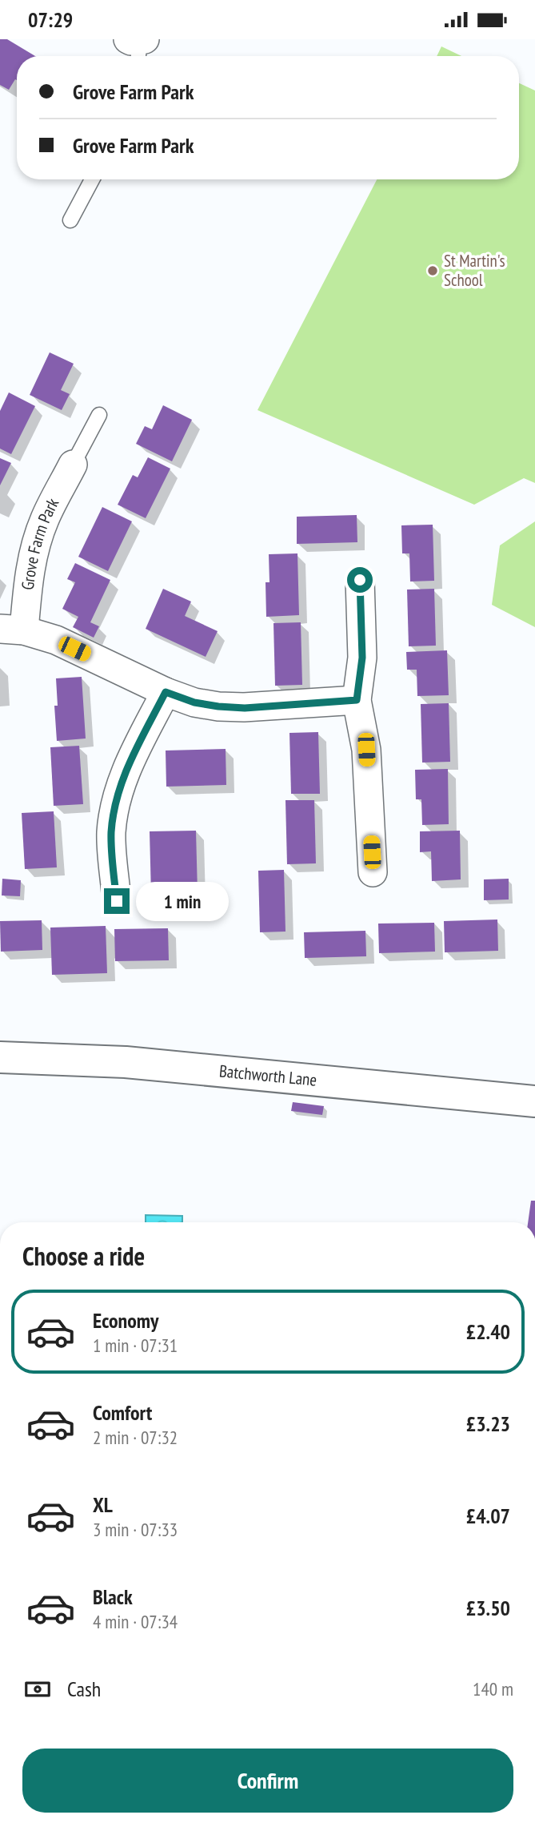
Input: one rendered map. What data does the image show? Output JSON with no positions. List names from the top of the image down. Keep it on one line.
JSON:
{"streets":{"street":["Grove Farm Park","Batchworth Lane"]},"places":["St Martin's School"],"page":{"status":"07:29","banner":["Grove Farm Park","Grove Farm Park"],"bubble":"1 min","heading":"Choose a ride","list":[{"name":"Economy","note":"1 min · 07:31","value":"£2.40"},{"name":"Comfort","note":"2 min · 07:32","value":"£3.23"},{"name":"XL","note":"3 min · 07:33","value":"£4.07"},{"name":"Black","note":"4 min · 07:34","value":"£3.50"}],"pay":["Cash","140 m"],"buttons":"Confirm"}}
